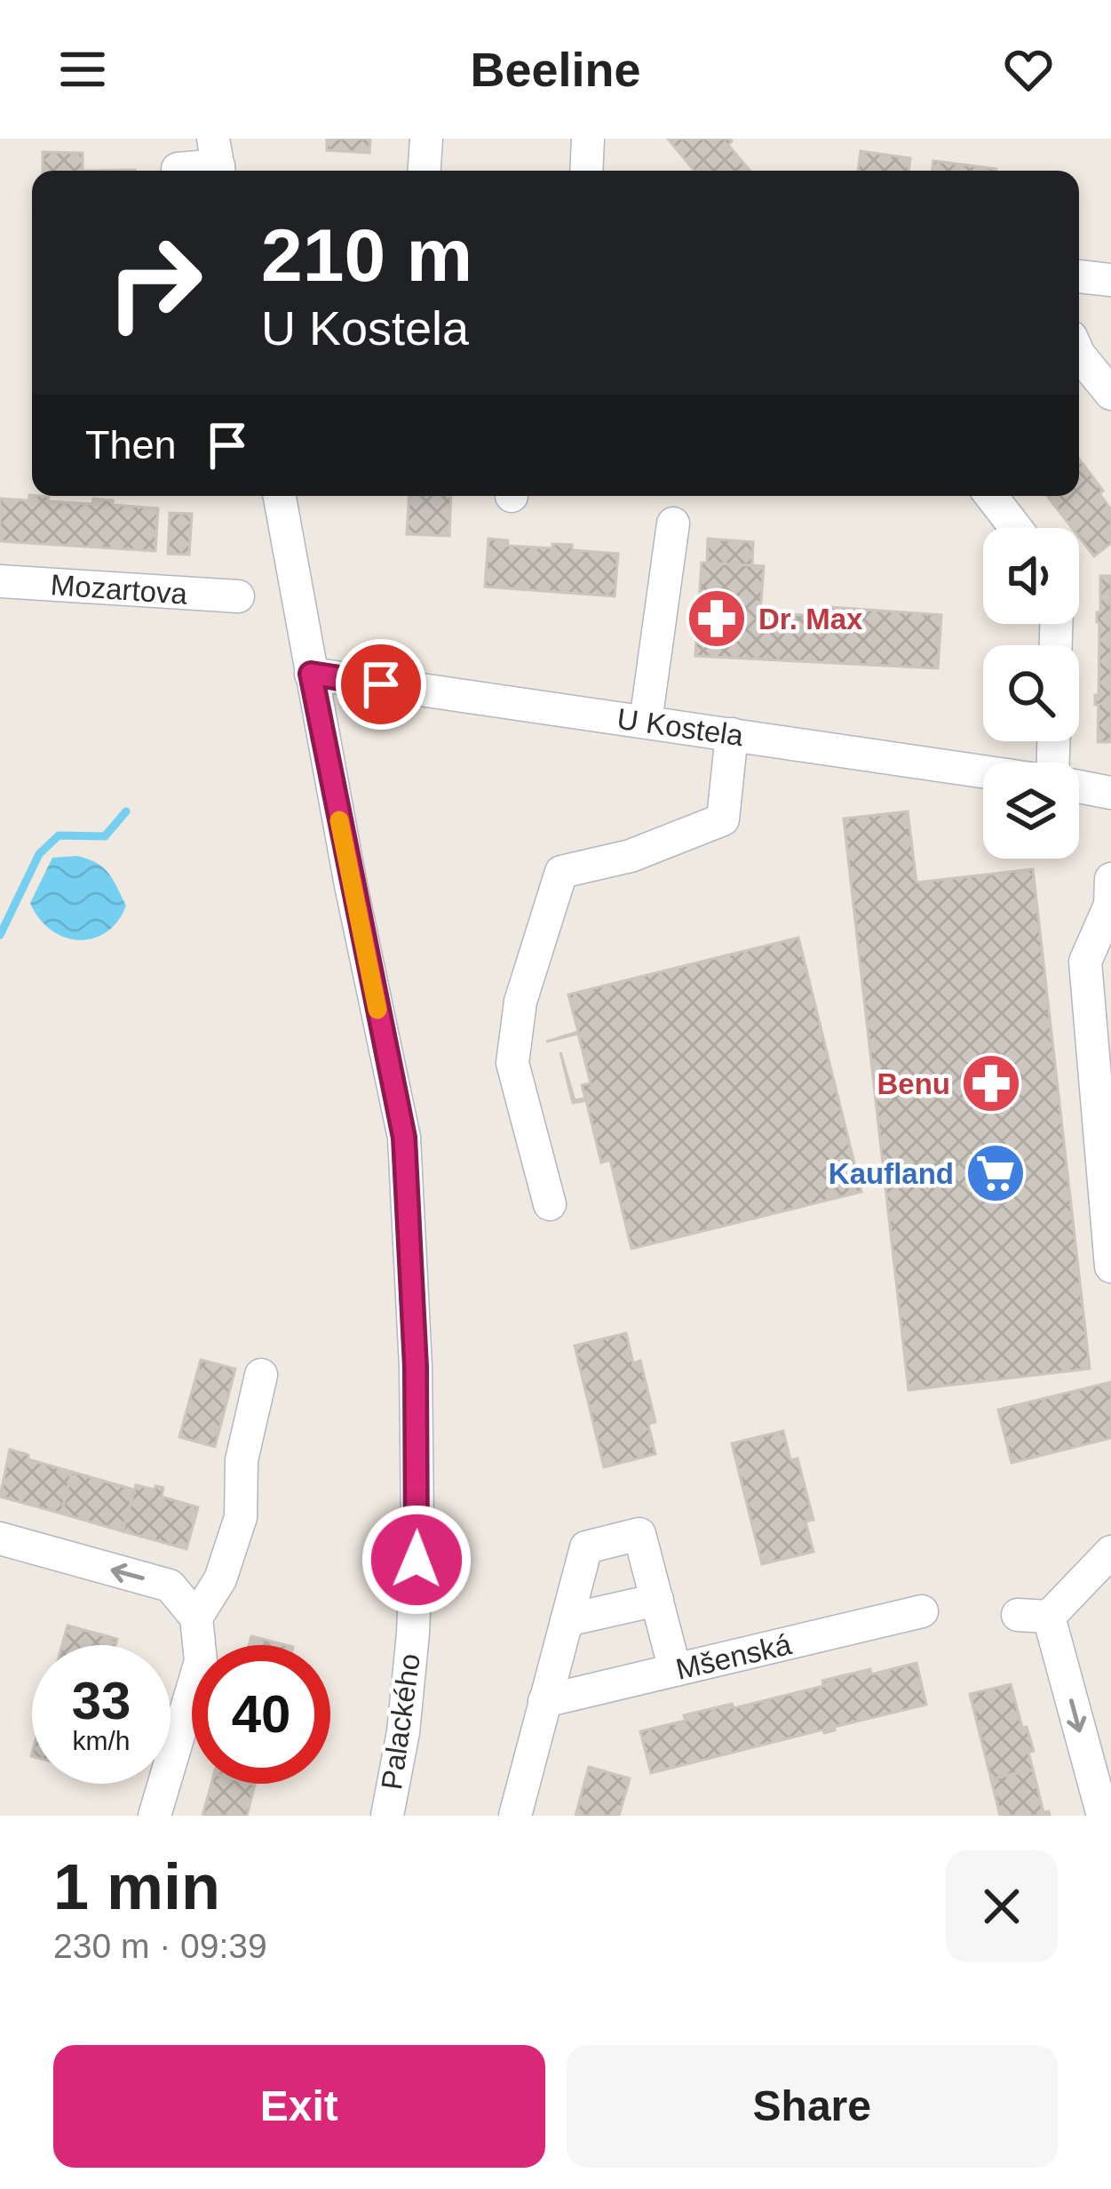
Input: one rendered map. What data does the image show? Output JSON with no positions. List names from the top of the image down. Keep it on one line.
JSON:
{"streets":{"street":["Mozartova","U Kostela","Mšenská","Palackého"]},"crossings":[["U Kostela","Palackého"]],"places":{"pharmacy":["Dr. Max","Benu"],"supermarket":["Kaufland"]},"page":{"header":"Beeline","turn":["210 m","U Kostela"],"then":"Then","speed":"33 km/h","limit":"40","heading":["1 min","230 m · 09:39"],"buttons":["Exit","Share"]}}
